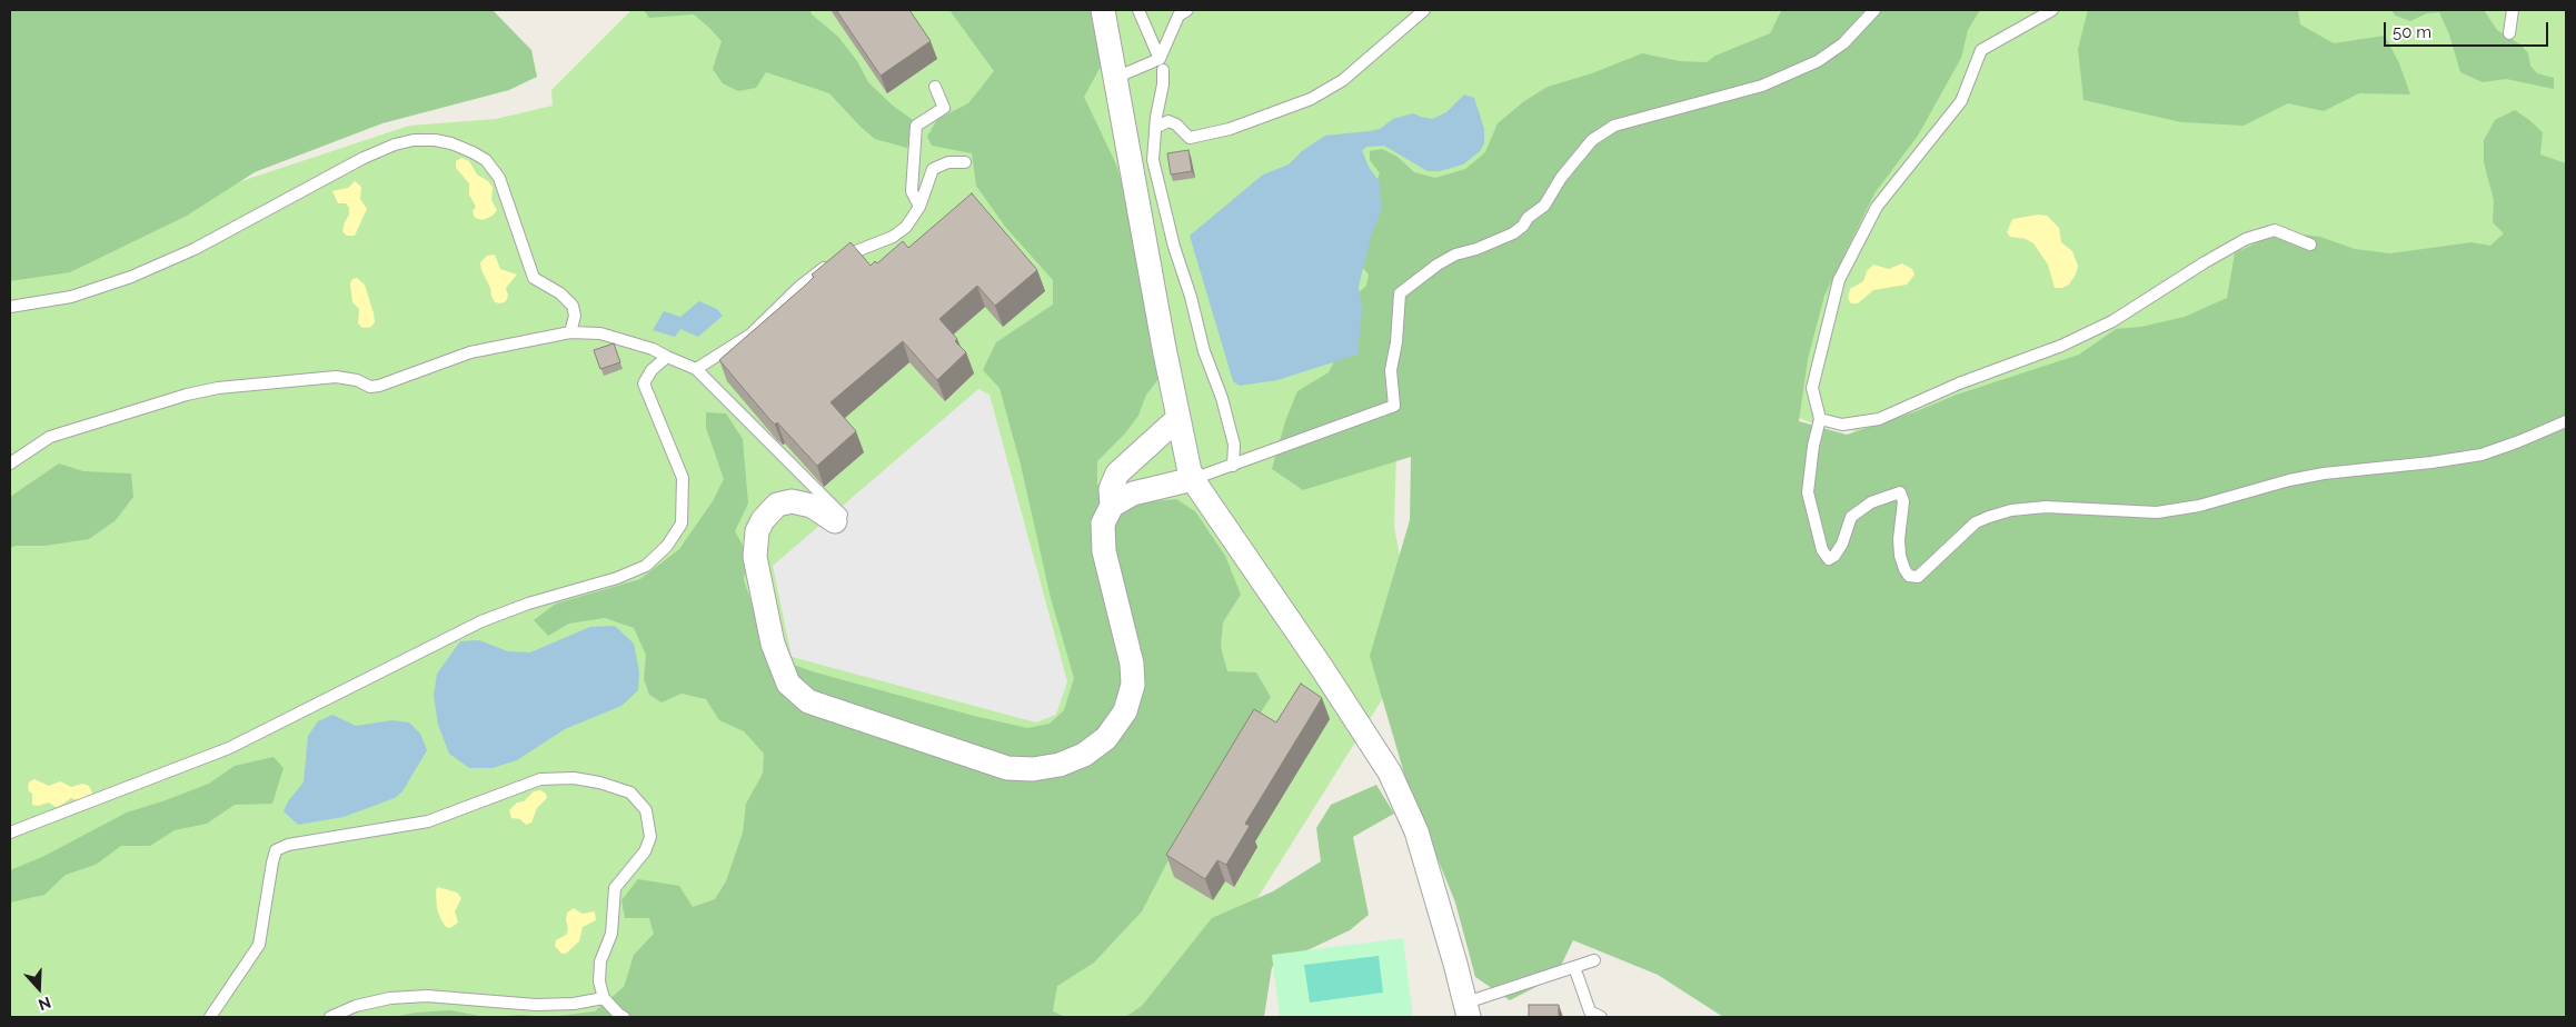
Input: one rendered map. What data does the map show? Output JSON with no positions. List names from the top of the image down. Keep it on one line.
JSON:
{"scale_bar":"50 m","north":"bottom"}
